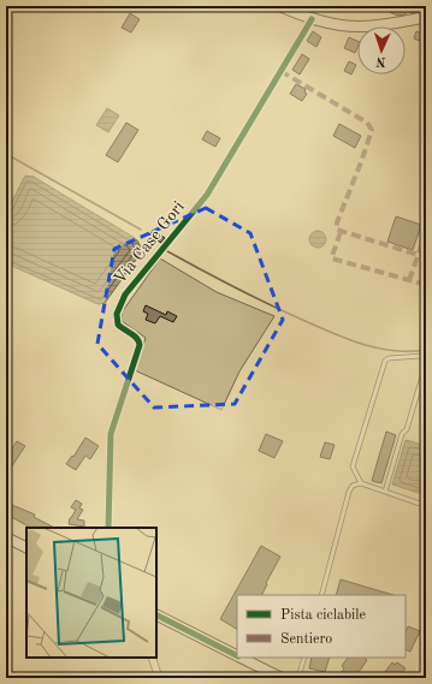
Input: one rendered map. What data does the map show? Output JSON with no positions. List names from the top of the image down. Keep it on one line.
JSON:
{"streets":{"street":["Via Case Gori"]},"legend":["Pista ciclabile","Sentiero"],"north":"bottom"}
